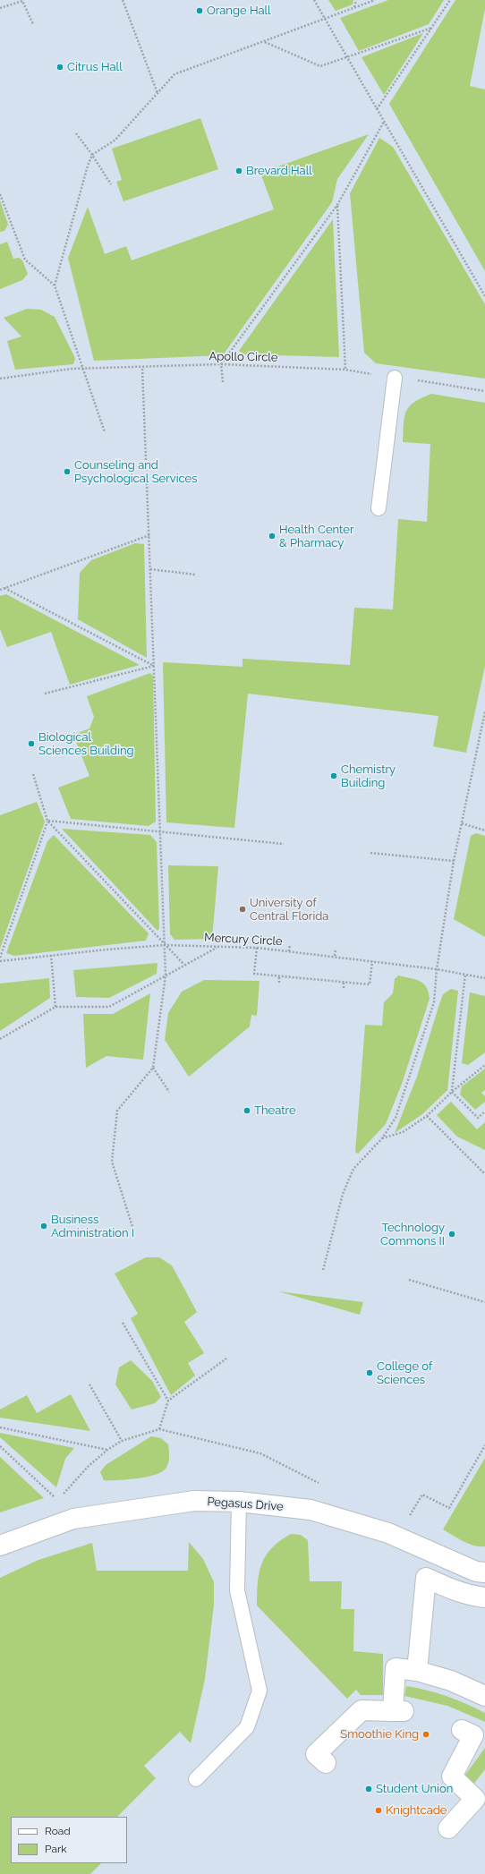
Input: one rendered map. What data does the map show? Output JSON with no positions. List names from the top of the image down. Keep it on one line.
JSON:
{"streets":{"street":["Pegasus Drive"],"path":["Apollo Circle","Mercury Circle"]},"places":["Orange Hall","Citrus Hall","Brevard Hall","Counseling and Psychological Services","Health Center & Pharmacy","Biological Sciences Building","Chemistry Building","University of Central Florida","Theatre","Business Administration I","Technology Commons II","College of Sciences","Smoothie King","Student Union","Knightcade"],"legend":["Road","Park"]}
